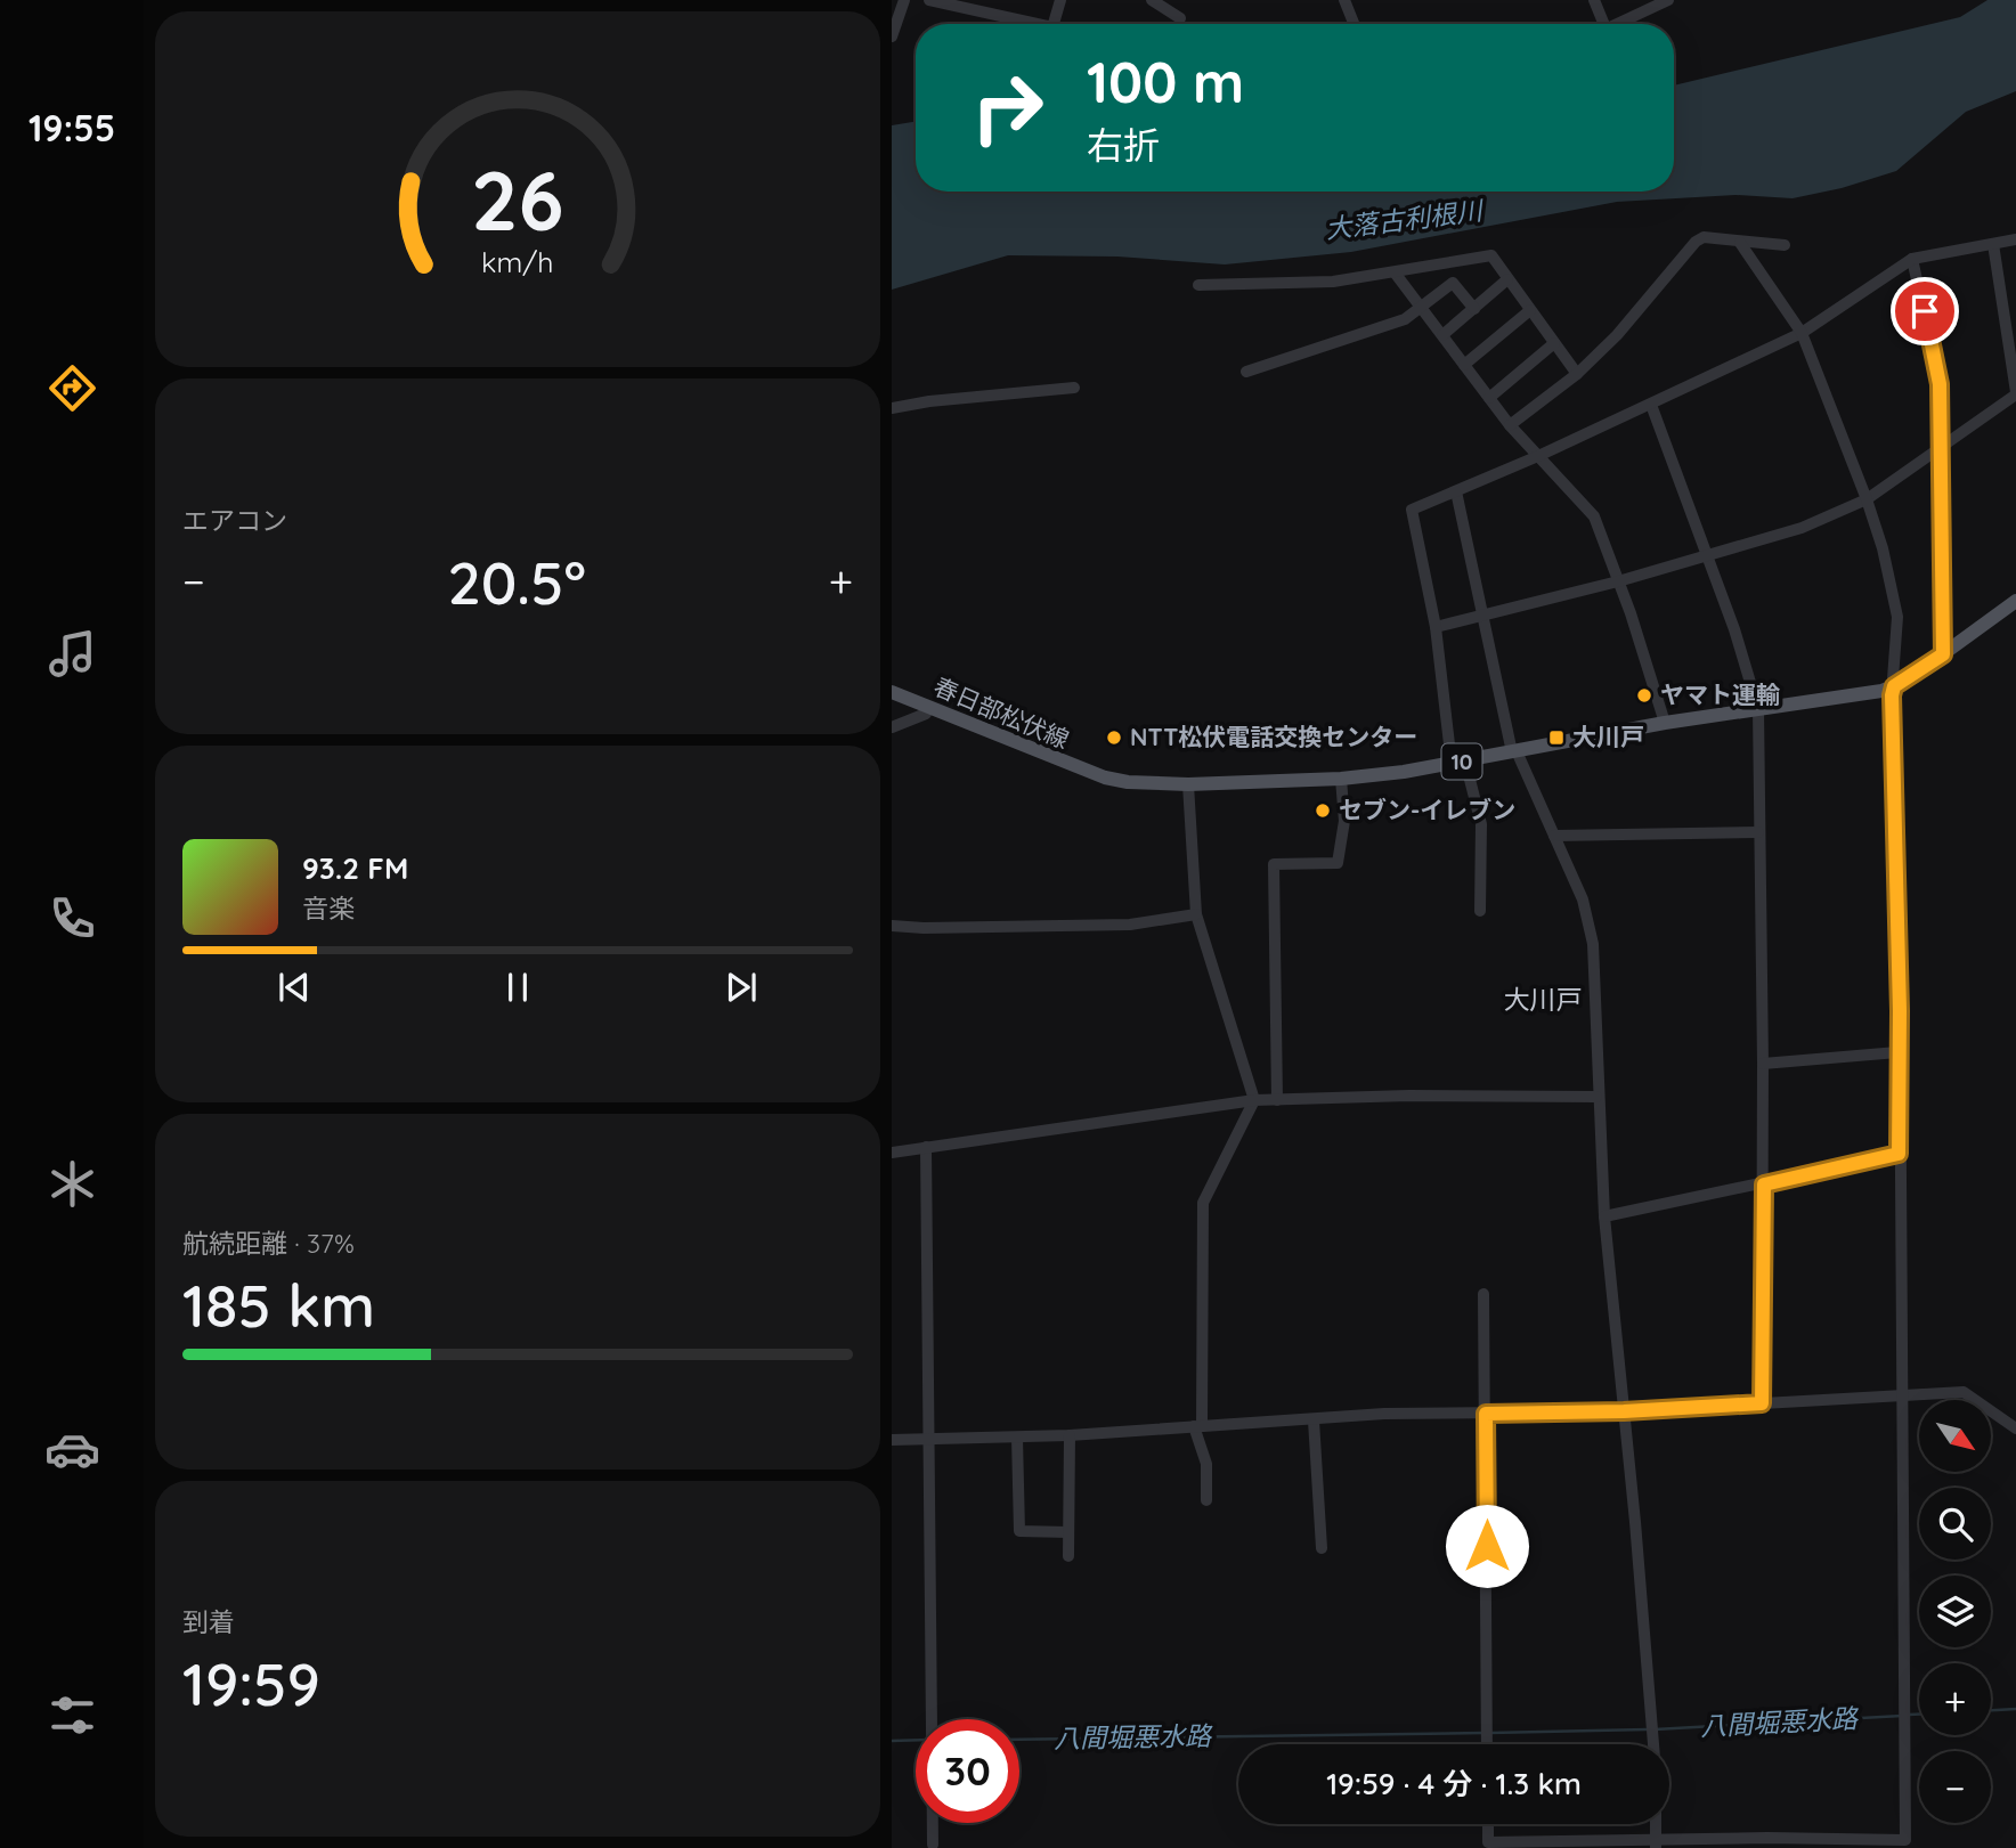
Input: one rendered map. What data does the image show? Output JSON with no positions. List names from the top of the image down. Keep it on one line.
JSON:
{"streets":{"main road":["春日部松伏線","10"]},"districts":["大川戸"],"water":["大落古利根川","八間堀悪水路"],"places":{"other":["ヤマト運輸","NTT松伏電話交換センター","セブン-イレブン"],"transit":["大川戸"]},"north":"bottom right","page":{"tabs":"19:55","turn":["100 m","右折"],"tile":["エアコン",["航続距離 · 37%","185 km"],["到着","19:59"]],"heat":["−","20.5°","+"],"song":["93.2 FM","音楽"],"map_buttons":["+","−"],"limit":"30","trip":"19:59 · 4 分 · 1.3 km","gauge":["26","km/h"]}}
